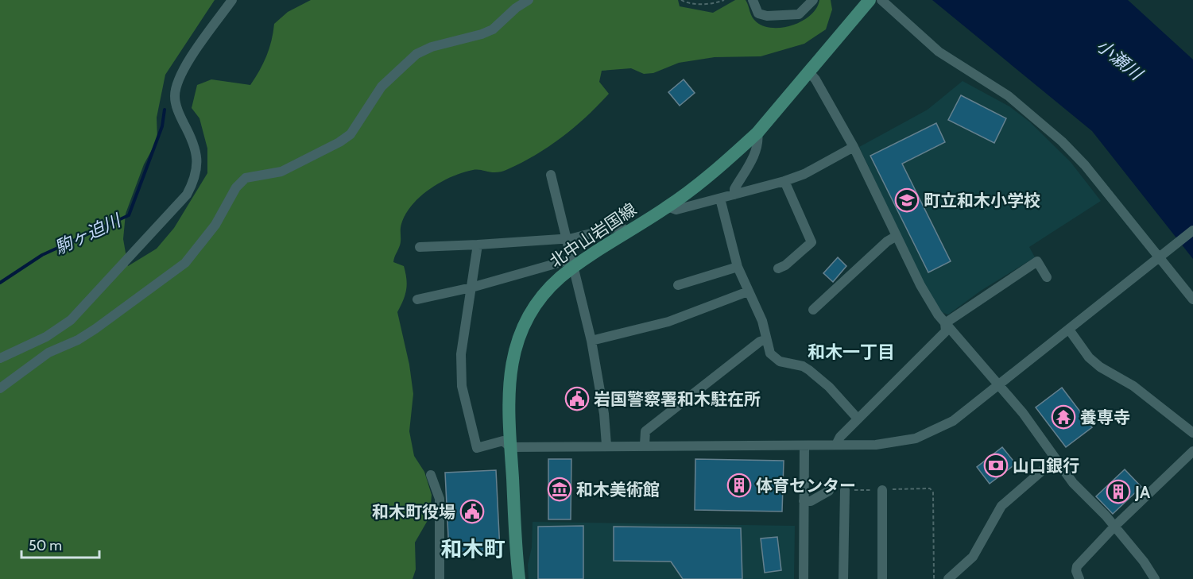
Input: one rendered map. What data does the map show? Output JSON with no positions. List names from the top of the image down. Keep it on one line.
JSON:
{"streets":{"main road":["北中山岩国線"]},"districts":["和木一丁目","和木町"],"water":["小瀬川","駒ヶ迫川"],"places":{"school or university":["町立和木小学校"],"public building":["岩国警察署和木駐在所","和木町役場"],"temple":["養専寺"],"bank":["山口銀行"],"building":["体育センター","JA"],"museum":["和木美術館"]},"scale_bar":"50 m"}
